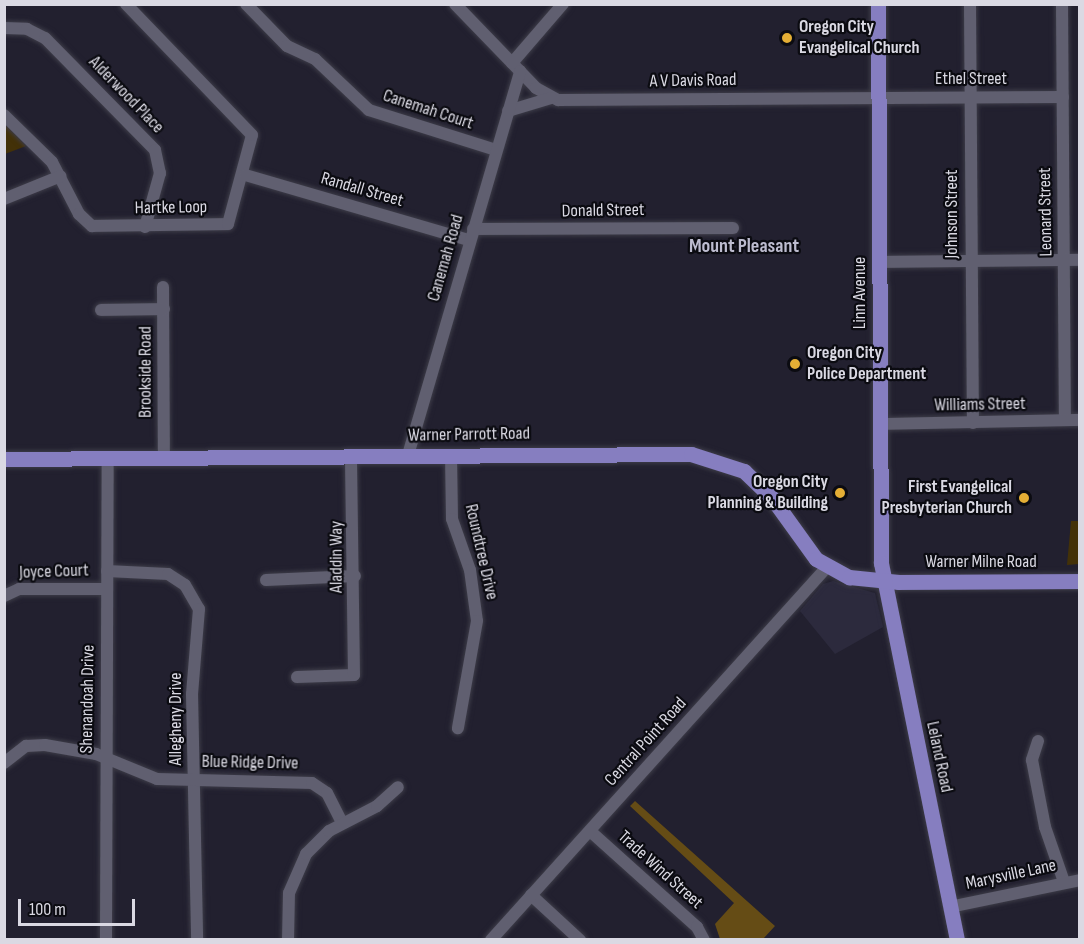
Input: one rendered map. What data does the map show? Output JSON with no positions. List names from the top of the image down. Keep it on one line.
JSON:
{"streets":{"main road":["Linn Avenue","Warner Parrott Road","Warner Milne Road","Leland Road"],"street":["Ethel Street","A V Davis Road","Alderwood Place","Canemah Court","Randall Street","Hartke Loop","Donald Street","Leonard Street","Johnson Street","Canemah Road","Brookside Road","Williams Street","Roundtree Drive","Aladdin Way","Joyce Court","Shenandoah Drive","Allegheny Drive","Central Point Road","Blue Ridge Drive","Trade Wind Street","Marysville Lane"]},"crossings":[["Ethel Street","A V Davis Road"],["Ethel Street","Leonard Street"],["Ethel Street","Johnson Street"],["Ethel Street","Linn Avenue"],["A V Davis Road","Canemah Road"],["A V Davis Road","Linn Avenue"],["Alderwood Place","Hartke Loop"],["Canemah Court","Canemah Road"],["Randall Street","Hartke Loop"],["Randall Street","Donald Street"],["Randall Street","Canemah Road"],["Donald Street","Canemah Road"],["Leonard Street","Williams Street"],["Johnson Street","Williams Street"],["Canemah Road","Warner Parrott Road"],["Linn Avenue","Williams Street"],["Linn Avenue","Warner Milne Road"],["Linn Avenue","Leland Road"],["Brookside Road","Warner Parrott Road"],["Warner Parrott Road","Roundtree Drive"],["Warner Parrott Road","Aladdin Way"],["Warner Parrott Road","Shenandoah Drive"],["Warner Parrott Road","Central Point Road"],["Warner Milne Road","Leland Road"],["Joyce Court","Shenandoah Drive"],["Shenandoah Drive","Allegheny Drive"],["Shenandoah Drive","Blue Ridge Drive"],["Allegheny Drive","Blue Ridge Drive"],["Central Point Road","Trade Wind Street"],["Leland Road","Marysville Lane"]],"districts":["Mount Pleasant"],"places":["Oregon City Evangelical Church","Oregon City Police Department","Oregon City Planning & Building","First Evangelical Presbyterian Church"],"scale_bar":"100 m"}
